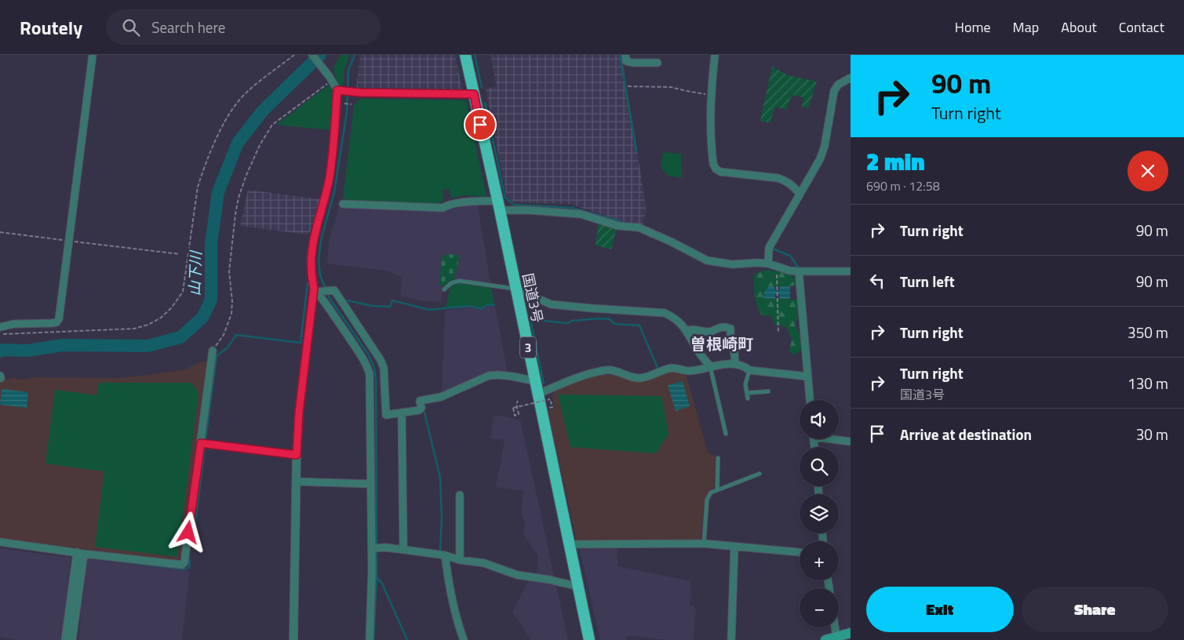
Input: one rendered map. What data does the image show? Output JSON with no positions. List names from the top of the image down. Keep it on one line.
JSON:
{"streets":{"highway":["国道3号","3"]},"districts":["曽根崎町"],"water":["山下川"],"page":{"header":"Routely","search":"Search here","nav":["Home","Map","About","Contact"],"turn":["90 m","Turn right"],"heading":["2 min","690 m · 12:58"],"list":[{"name":"Turn right","value":"90 m"},{"name":"Turn left","value":"90 m"},{"name":"Turn right","value":"350 m"},{"name":"Turn right","note":"国道3号","value":"130 m"},{"name":"Arrive at destination","value":"30 m"}],"map_buttons":["+","−"],"buttons":["Exit","Share"]}}
